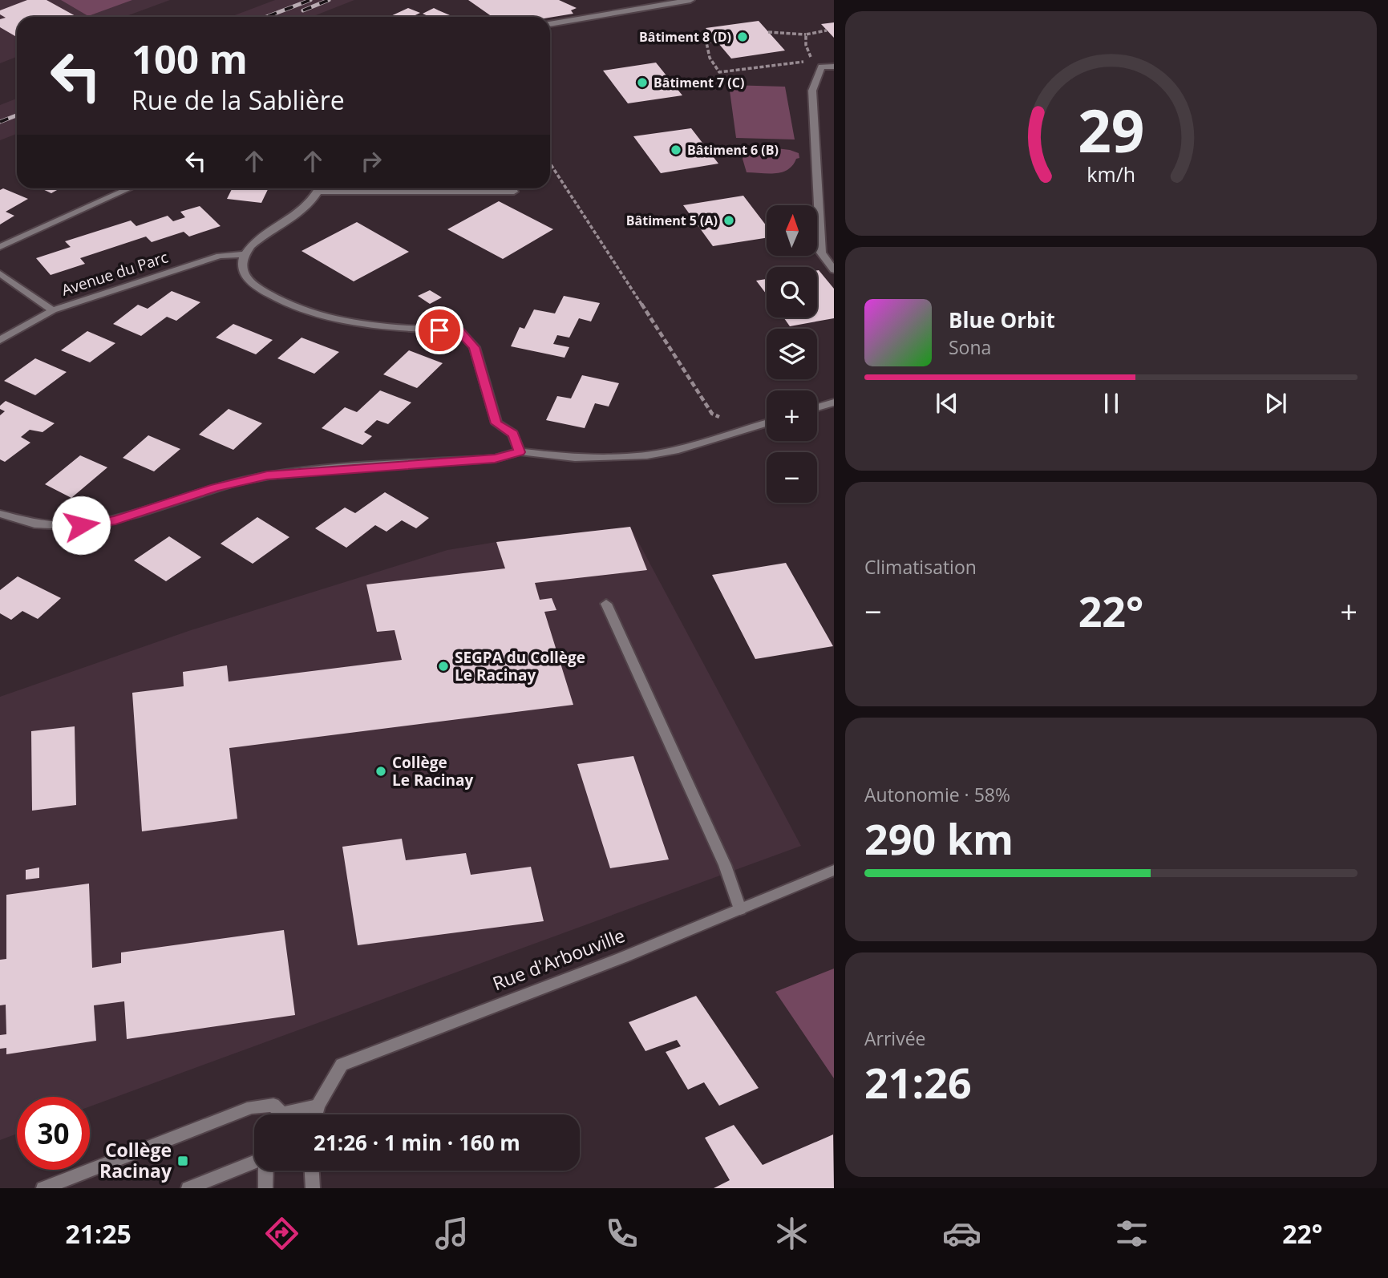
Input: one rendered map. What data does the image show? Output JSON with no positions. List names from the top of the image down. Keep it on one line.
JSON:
{"streets":{"street":["Avenue du Parc","Rue d'Arbouville"]},"places":{"other":["Bâtiment 8 (D)","Bâtiment 7 (C)","Bâtiment 6 (B)","Bâtiment 5 (A)","SEGPA du Collège Le Racinay","Collège Le Racinay"],"transit":["Collège Racinay"]},"north":"top","page":{"turn":["100 m","Rue de la Sablière"],"map_buttons":["+","−"],"song":["Blue Orbit","Sona"],"tile":["Climatisation",["Autonomie · 58%","290 km"],["Arrivée","21:26"]],"heat":["−","22°","+"],"limit":"30","trip":"21:26 · 1 min · 160 m","tabs":["21:25","22°"],"gauge":["29","km/h"]}}
